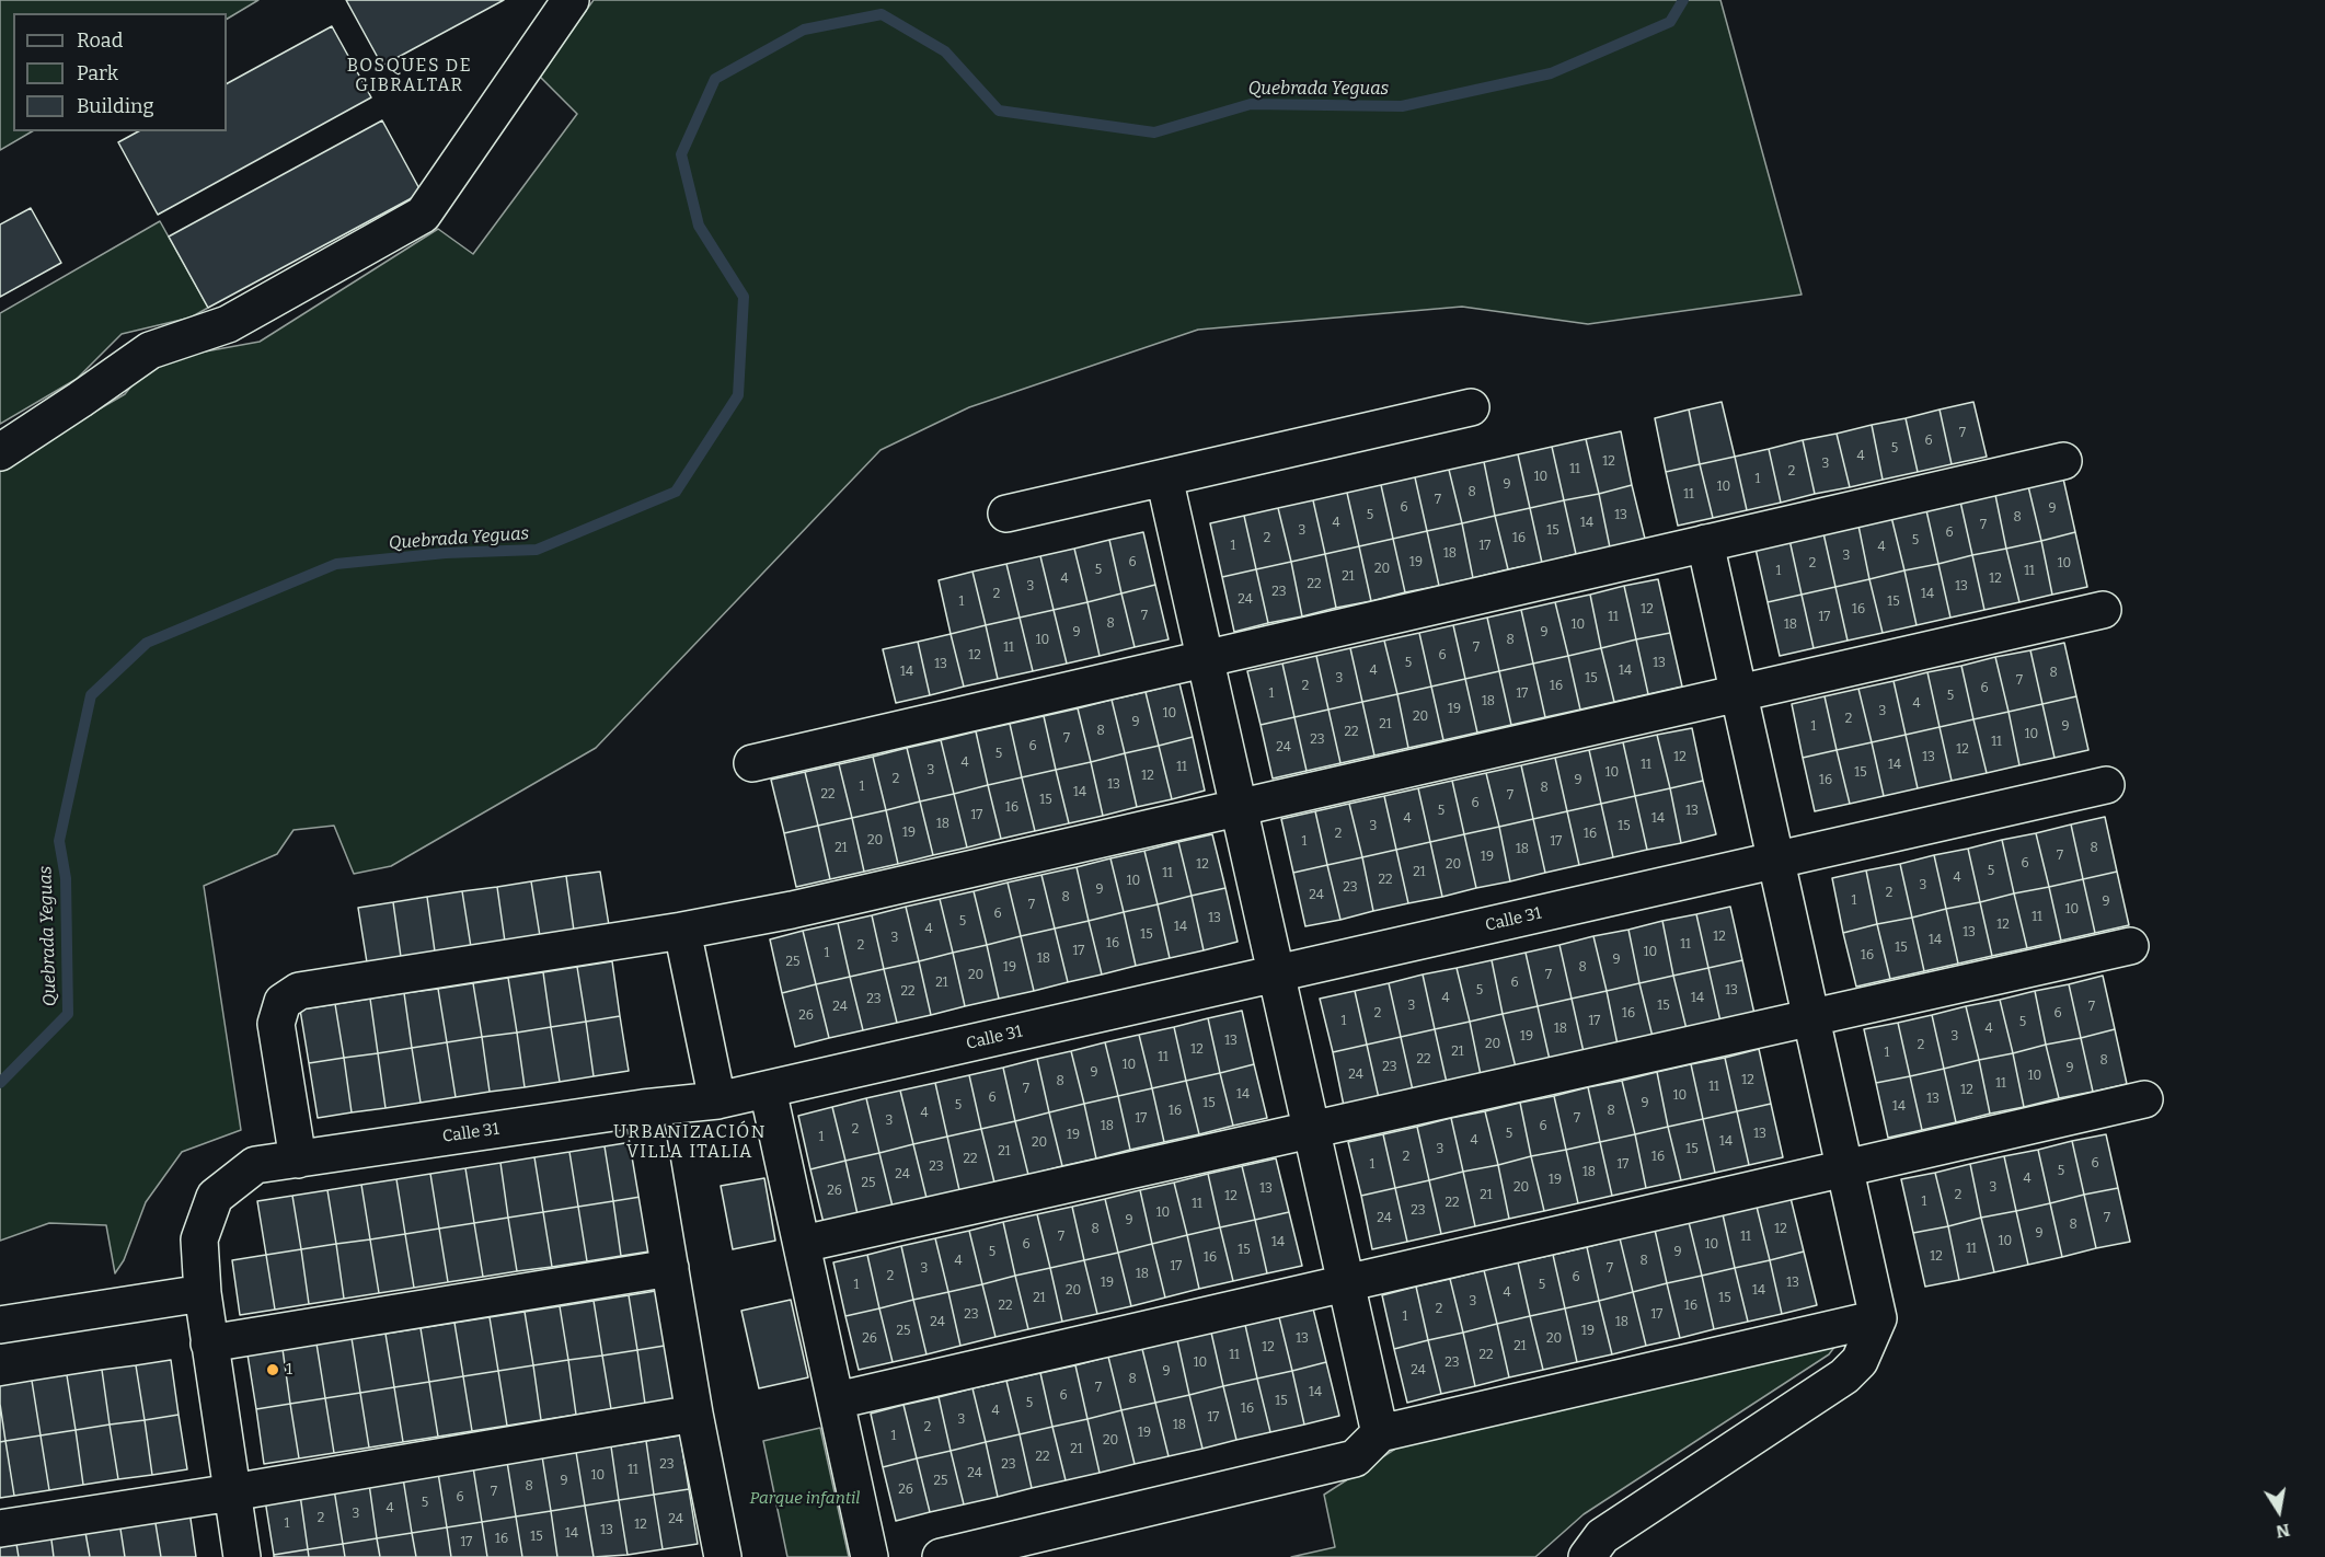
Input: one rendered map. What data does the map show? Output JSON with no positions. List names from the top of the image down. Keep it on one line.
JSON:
{"streets":{"street":["Calle 31"]},"districts":["BOSQUES DE GIBRALTAR","URBANIZACIÓN VILLA ITALIA"],"water":["Quebrada Yeguas"],"parks":["Parque infantil"],"places":["1"],"house_numbers":["7","6","5","4","12","3","11","2","10","1","9","10","8","11","7","6","9","5","13","8","4","14","7","3","15","6","2","16","5","1","17","4","18","3","6","19","2","10","20","5","1","11","21","4","12","22","3","13","23","2","14","24","1","15","12","16","7","11","17","8","10","18","9","9","10","8","11","7","12","6","5","13","13","4","14","14","8","3","15","7","2","16","6","1","17","5","18","4","19","3","10","20","2","9","21","1","9","8","22","10","7","23","11","6","24","12","5","12","13","4","11","14","11","3","10","15","12","2","9","16","13","1","8","14","22","7","15","6","16","5","13","17","4","14","18","3","15","19","2","16","20","1","17","21","8","18","7","19","6","12","20","5","21","11","4","22","10","3","23","9","2","24","8","1","9","7","10","6","11","13","5","12","14","4","13","15","12","3","14","16","11","2","15","17","10","1","16","18","9","25","19","8","20","7","21","6","5","13","22","4","14","23","3","15","24","7","2","16","6","26","1","17","5","18","4","19","3","13","20","2","12","21","1","11","22","8","10","23","9","9","24","10","12","8","11","11","7","12","14","10","6","13","15","9","5","14","16","8","4","17","7","3","18","6","2","5","13","19","1","4","14","20","3","15","21","2","16","22","6","1","17","23","5","18","24","4","19","25","20","3","13","26","21","2","12","1","22","11","23","10","24","7","9","8","8","12","9","7","11","10","14","6","10","11","15","5","9","12","16","4","8","17","3","7","18","2","6","19","13","1","5","20","14","4","21","15","3","22","16","2","23","17","1","24","18","25","19","26","13","20","21","12","11","22","10","23","24","9","8","7","14","6","15","5","16","4","17","3","18","2","19","1","20","21","22","23","23","11","24","10","9","25","8","26","7","6","5","4","3","2","24","1","12","13","14","15","16","17"],"legend":["Road","Park","Building"],"north":"bottom"}
